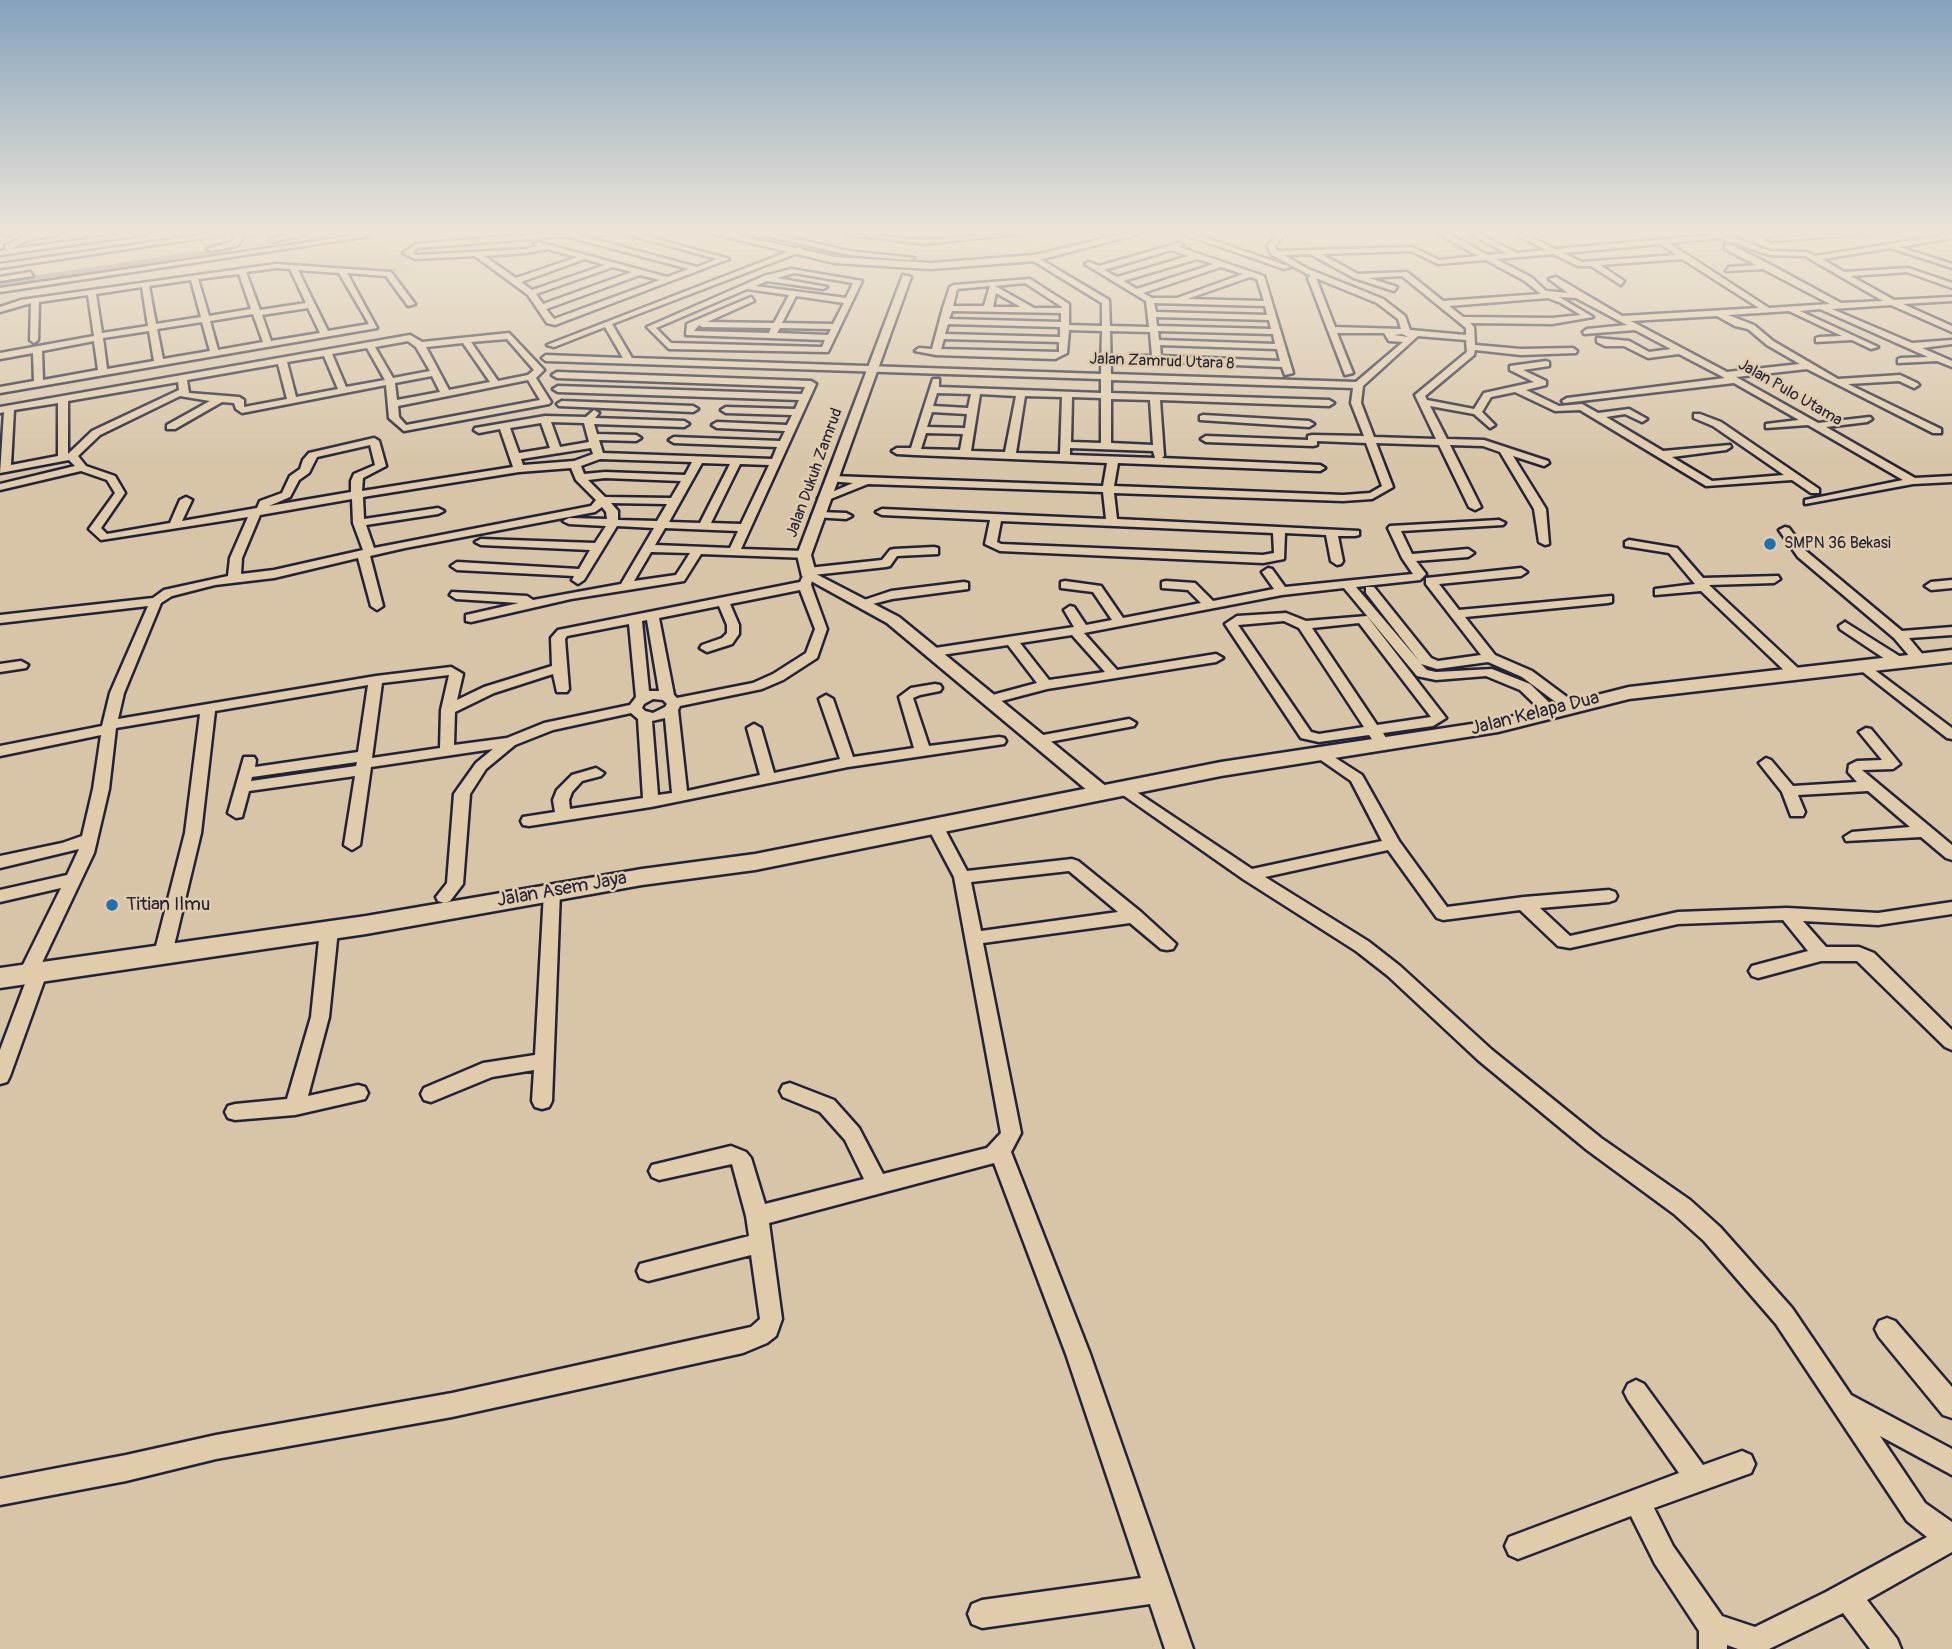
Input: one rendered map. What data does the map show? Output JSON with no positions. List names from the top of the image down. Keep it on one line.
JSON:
{"streets":{"main road":["Jalan Kelapa Dua","Jalan Asem Jaya"],"street":["Jalan Zamrud Utara 8","Jalan Pulo Utama","Jalan Dukuh Zamrud"]},"crossings":[["Jalan Zamrud Utara 8","Jalan Dukuh Zamrud"],["Jalan Kelapa Dua","Jalan Asem Jaya"]],"places":["SMPN 36 Bekasi","Titian Ilmu"]}
